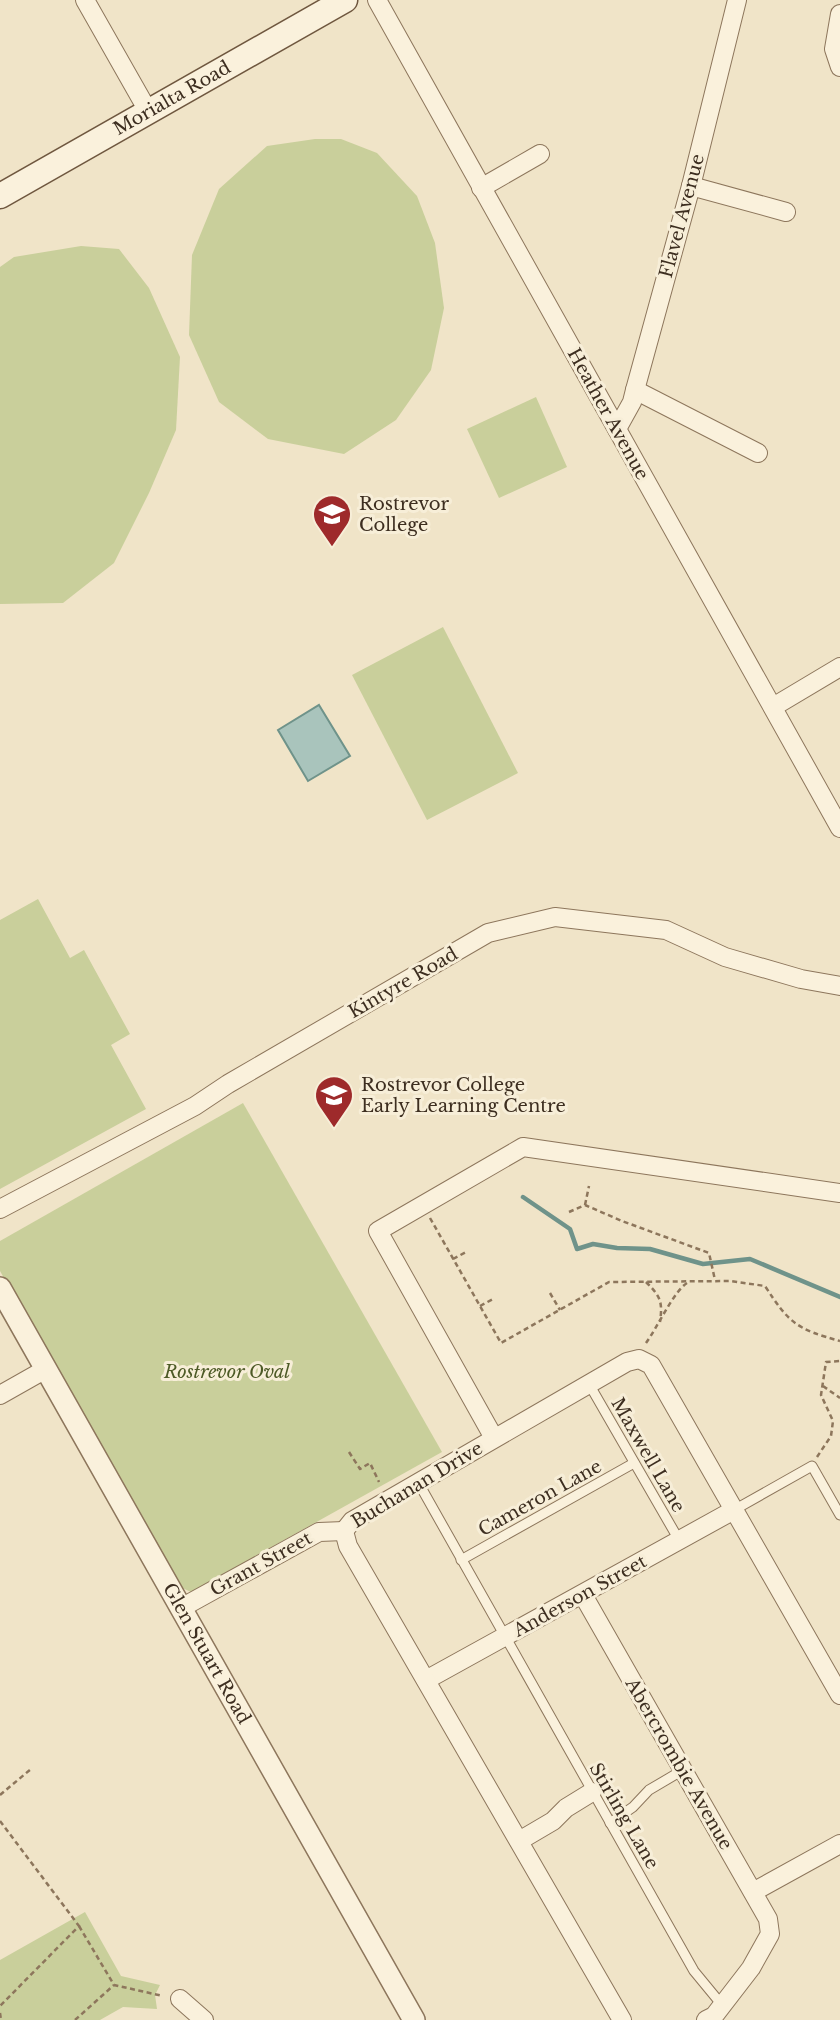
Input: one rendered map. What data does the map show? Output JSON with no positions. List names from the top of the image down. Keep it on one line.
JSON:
{"streets":{"main road":["Morialta Road"],"street":["Flavel Avenue","Heather Avenue","Kintyre Road","Buchanan Drive","Grant Street","Anderson Street","Glen Stuart Road","Abercrombie Avenue"],"lane":["Maxwell Lane","Cameron Lane","Stirling Lane"]},"crossings":[["Flavel Avenue","Heather Avenue"],["Maxwell Lane","Buchanan Drive"],["Maxwell Lane","Cameron Lane"],["Maxwell Lane","Anderson Street"],["Buchanan Drive","Grant Street"],["Buchanan Drive","Anderson Street"],["Buchanan Drive","Stirling Lane"],["Cameron Lane","Stirling Lane"],["Grant Street","Glen Stuart Road"],["Anderson Street","Abercrombie Avenue"],["Anderson Street","Stirling Lane"],["Abercrombie Avenue","Stirling Lane"]],"parks":["Rostrevor Oval"],"places":{"school or university":["Rostrevor College","Rostrevor College Early Learning Centre"]}}
